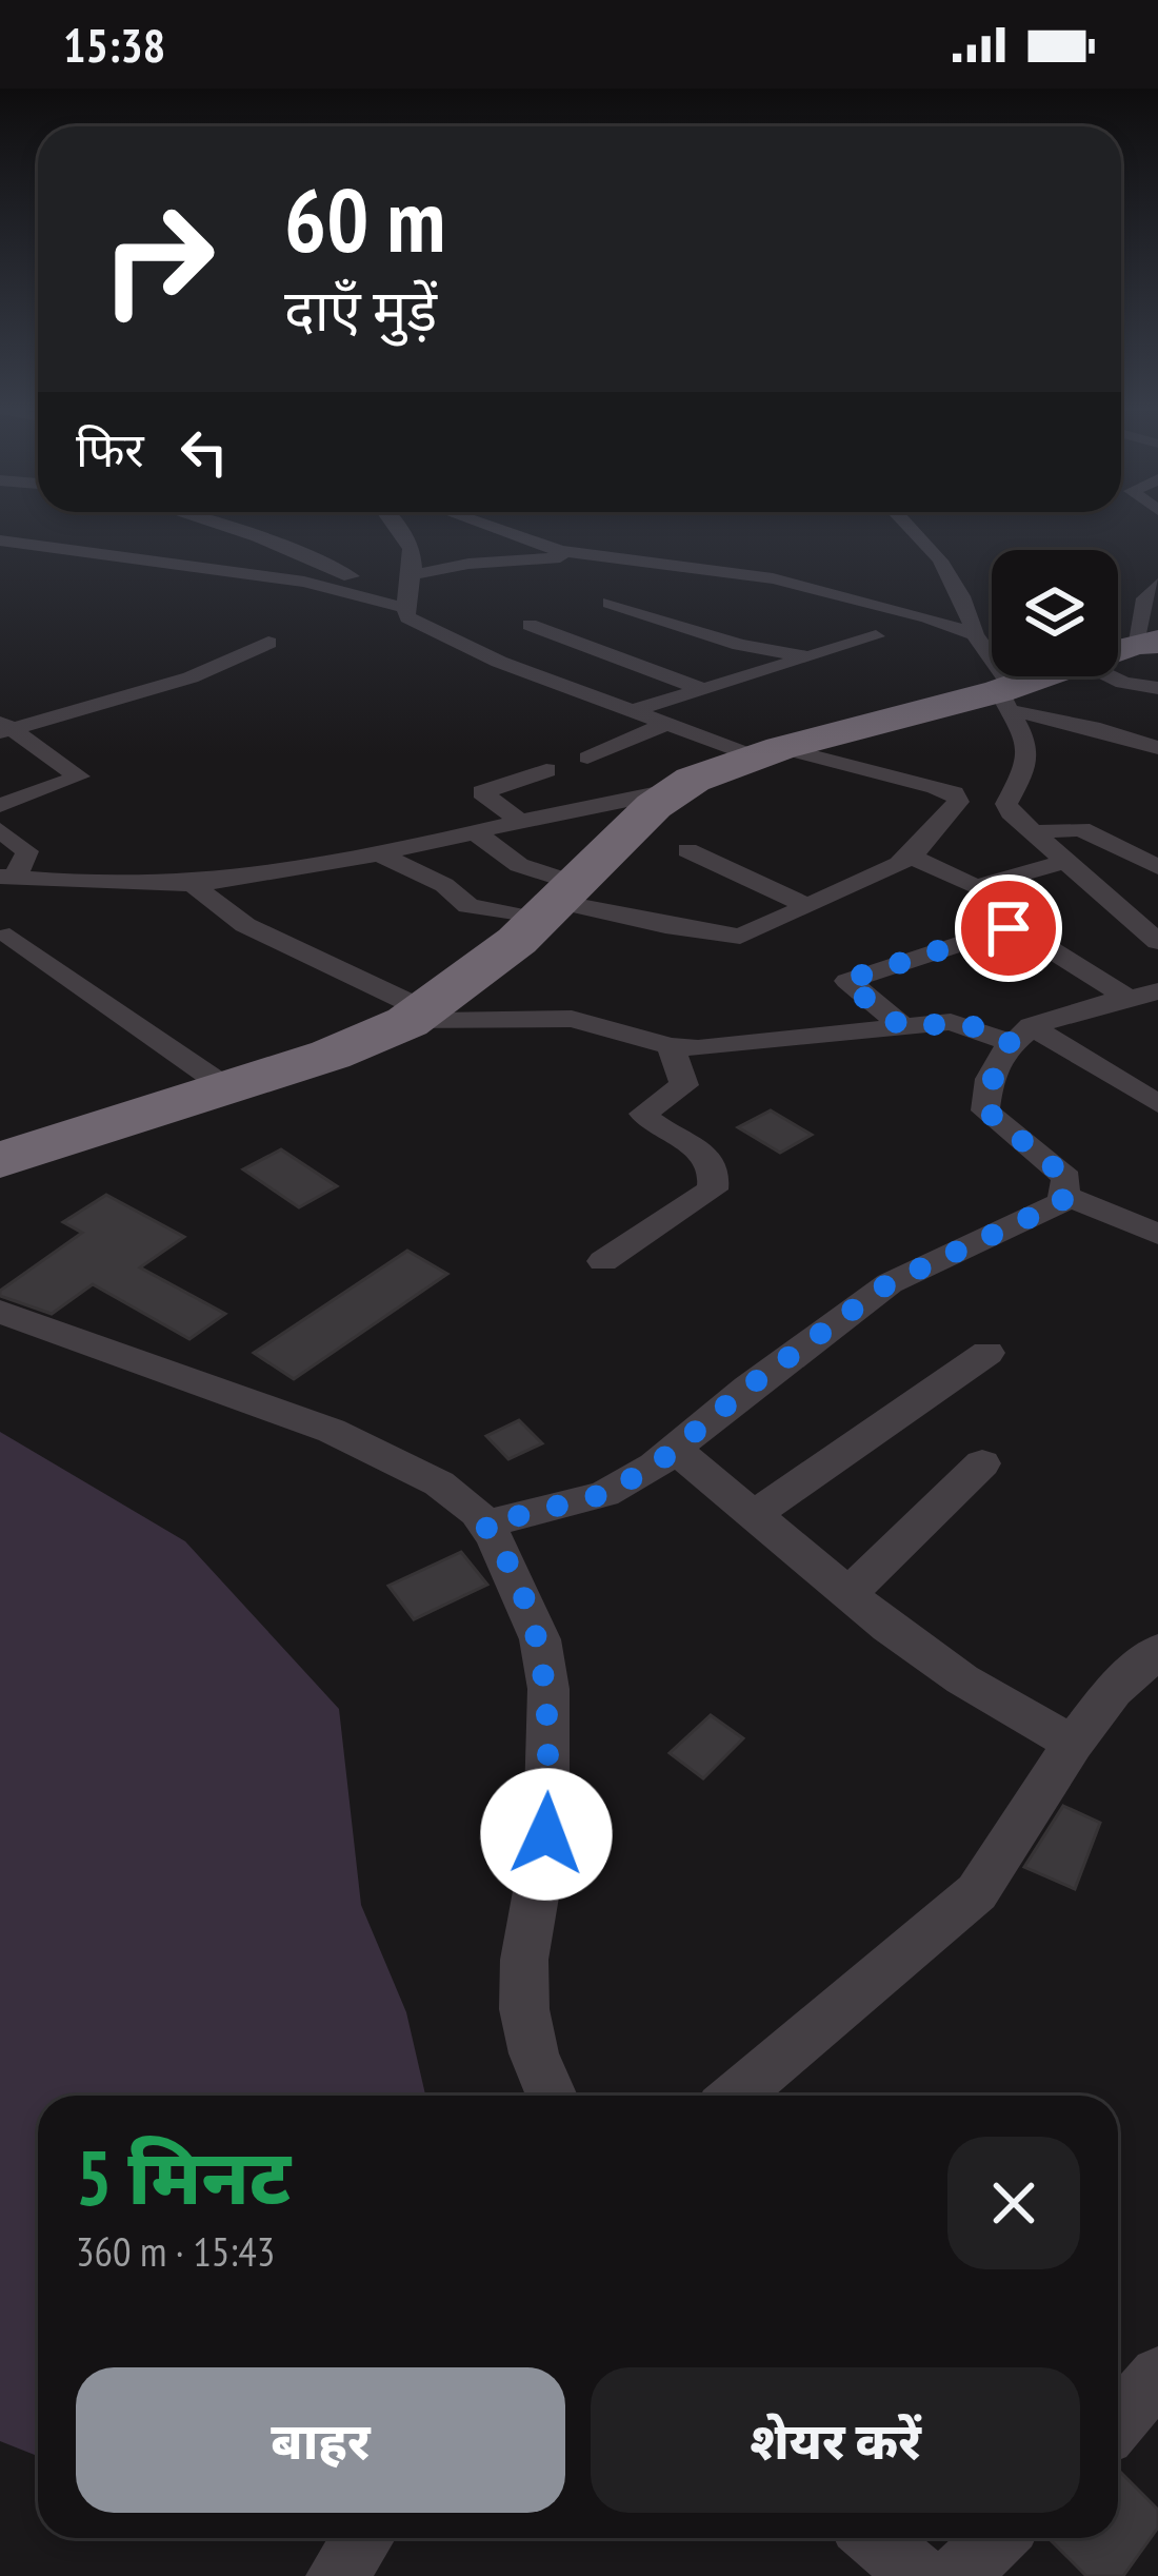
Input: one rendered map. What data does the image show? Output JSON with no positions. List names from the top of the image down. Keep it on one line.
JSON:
{"page":{"status":"15:38","turn":["60 m","दाएँ मुड़ें"],"then":"फिर","heading":["5 मिनट","360 m · 15:43"],"buttons":["बाहर","शेयर करें"]}}
